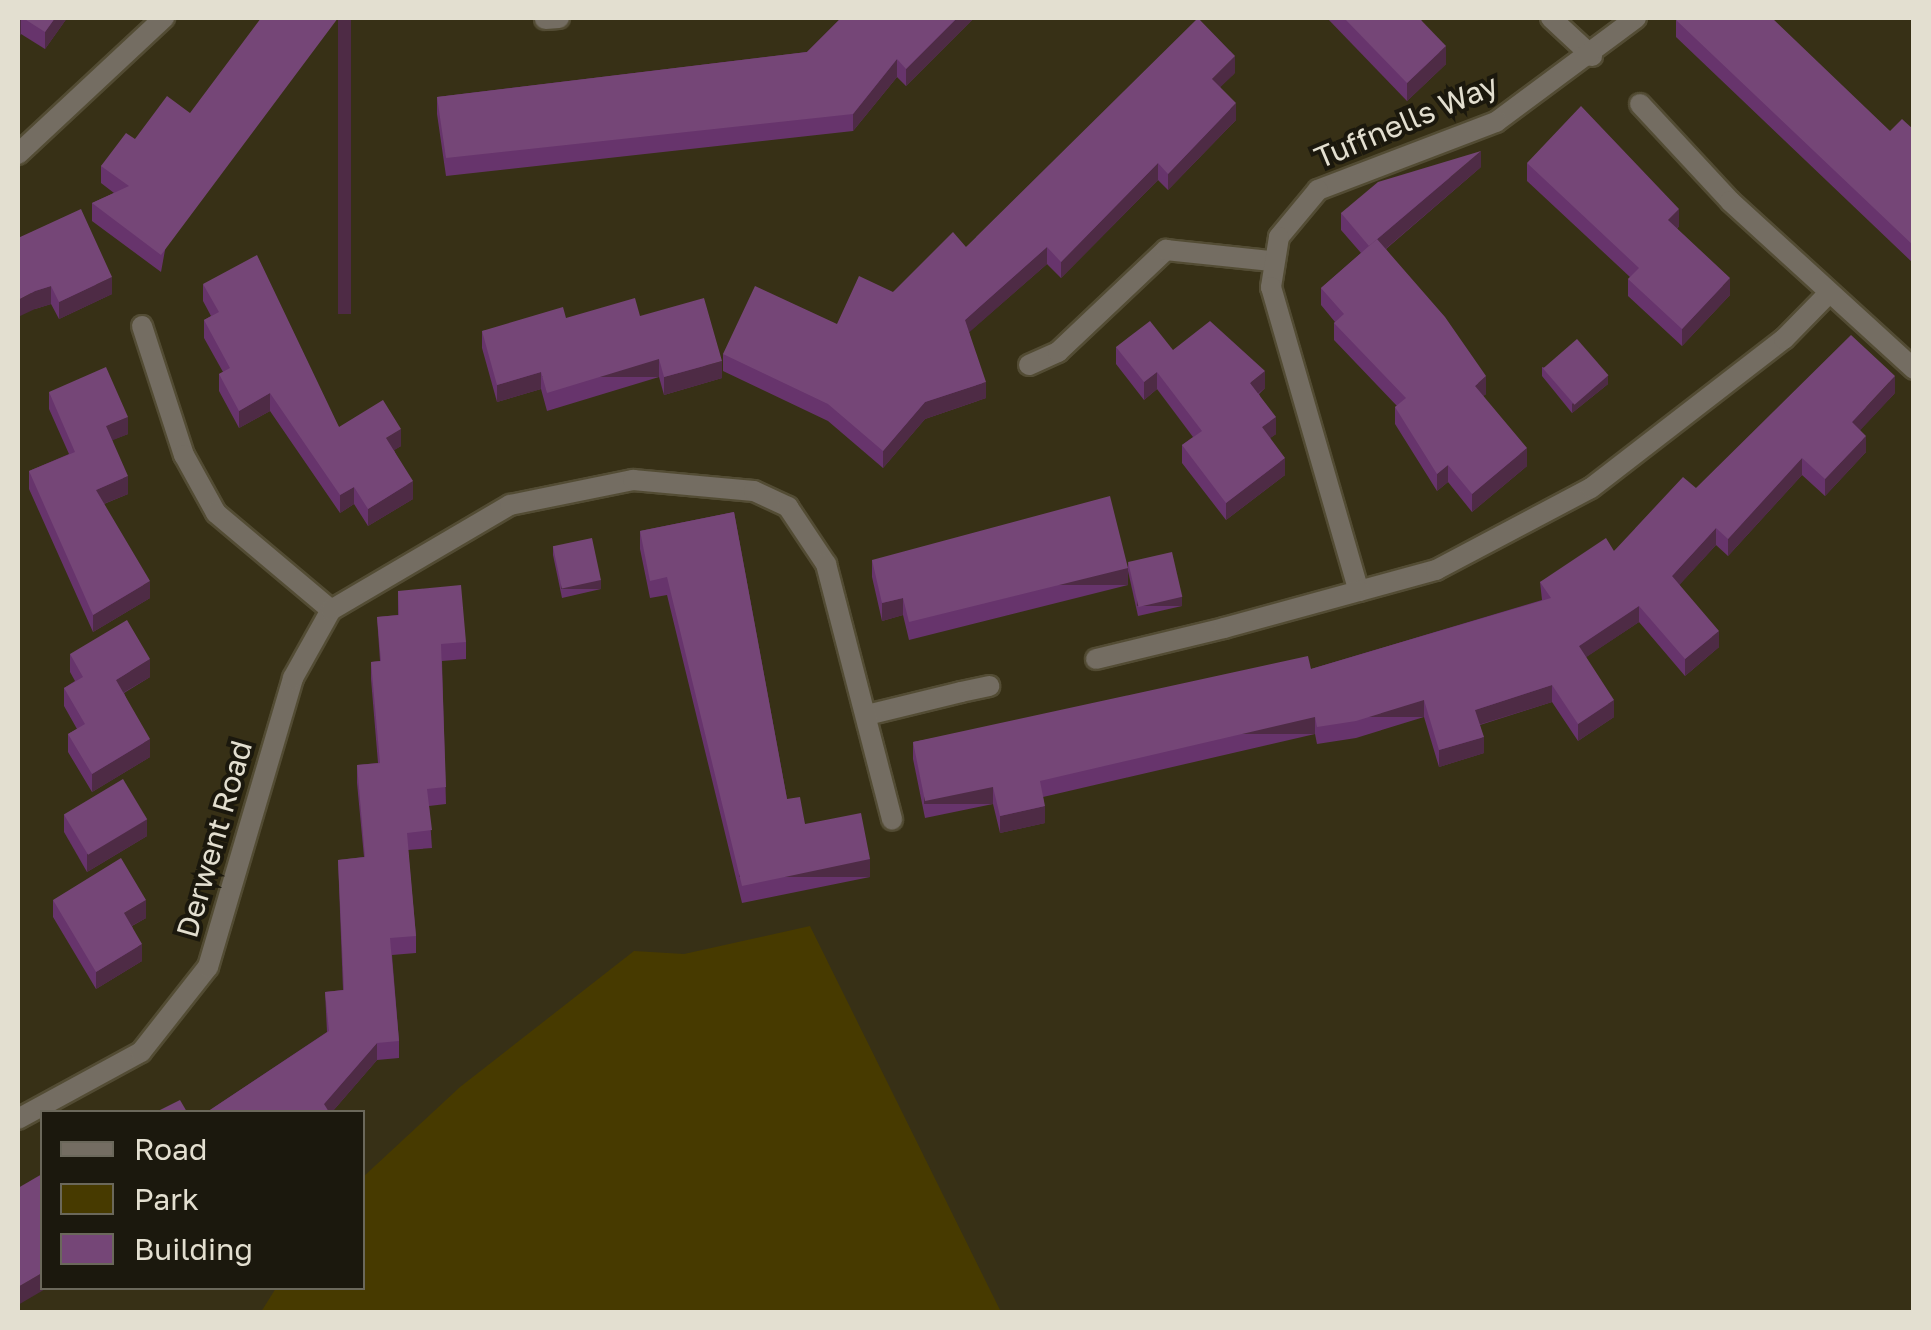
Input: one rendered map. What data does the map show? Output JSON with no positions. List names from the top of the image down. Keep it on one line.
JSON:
{"streets":{"street":["Tuffnells Way","Derwent Road"]},"legend":["Road","Park","Building"]}
